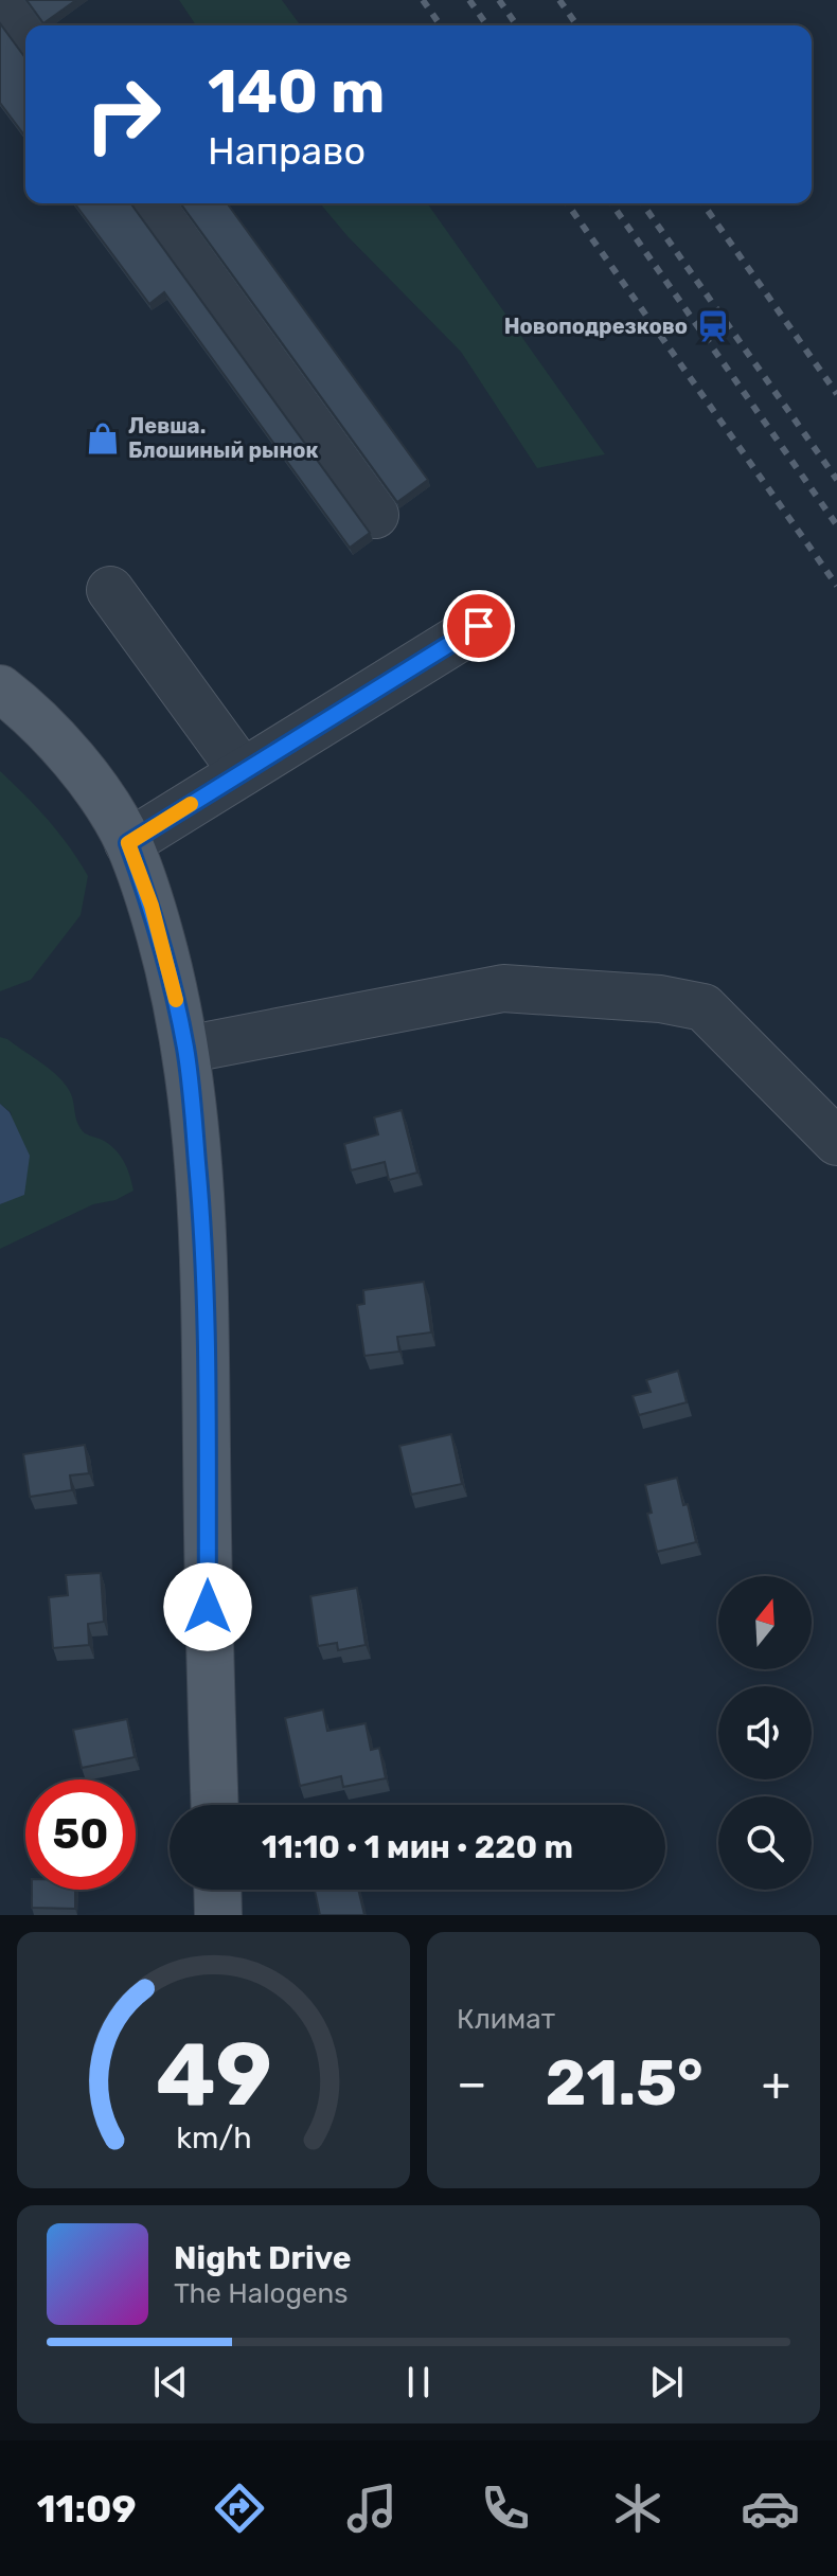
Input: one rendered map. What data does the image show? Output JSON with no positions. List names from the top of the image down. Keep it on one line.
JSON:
{"places":{"station":["Новоподрезково"],"shop":["Левша. Блошиный рынок"]},"north":"top","page":{"turn":["140 m","Направо"],"limit":"50","trip":"11:10 · 1 мин · 220 m","tile":"Климат","heat":["−","21.5°","+"],"song":["Night Drive","The Halogens"],"tabs":"11:09","gauge":["49","km/h"]}}
